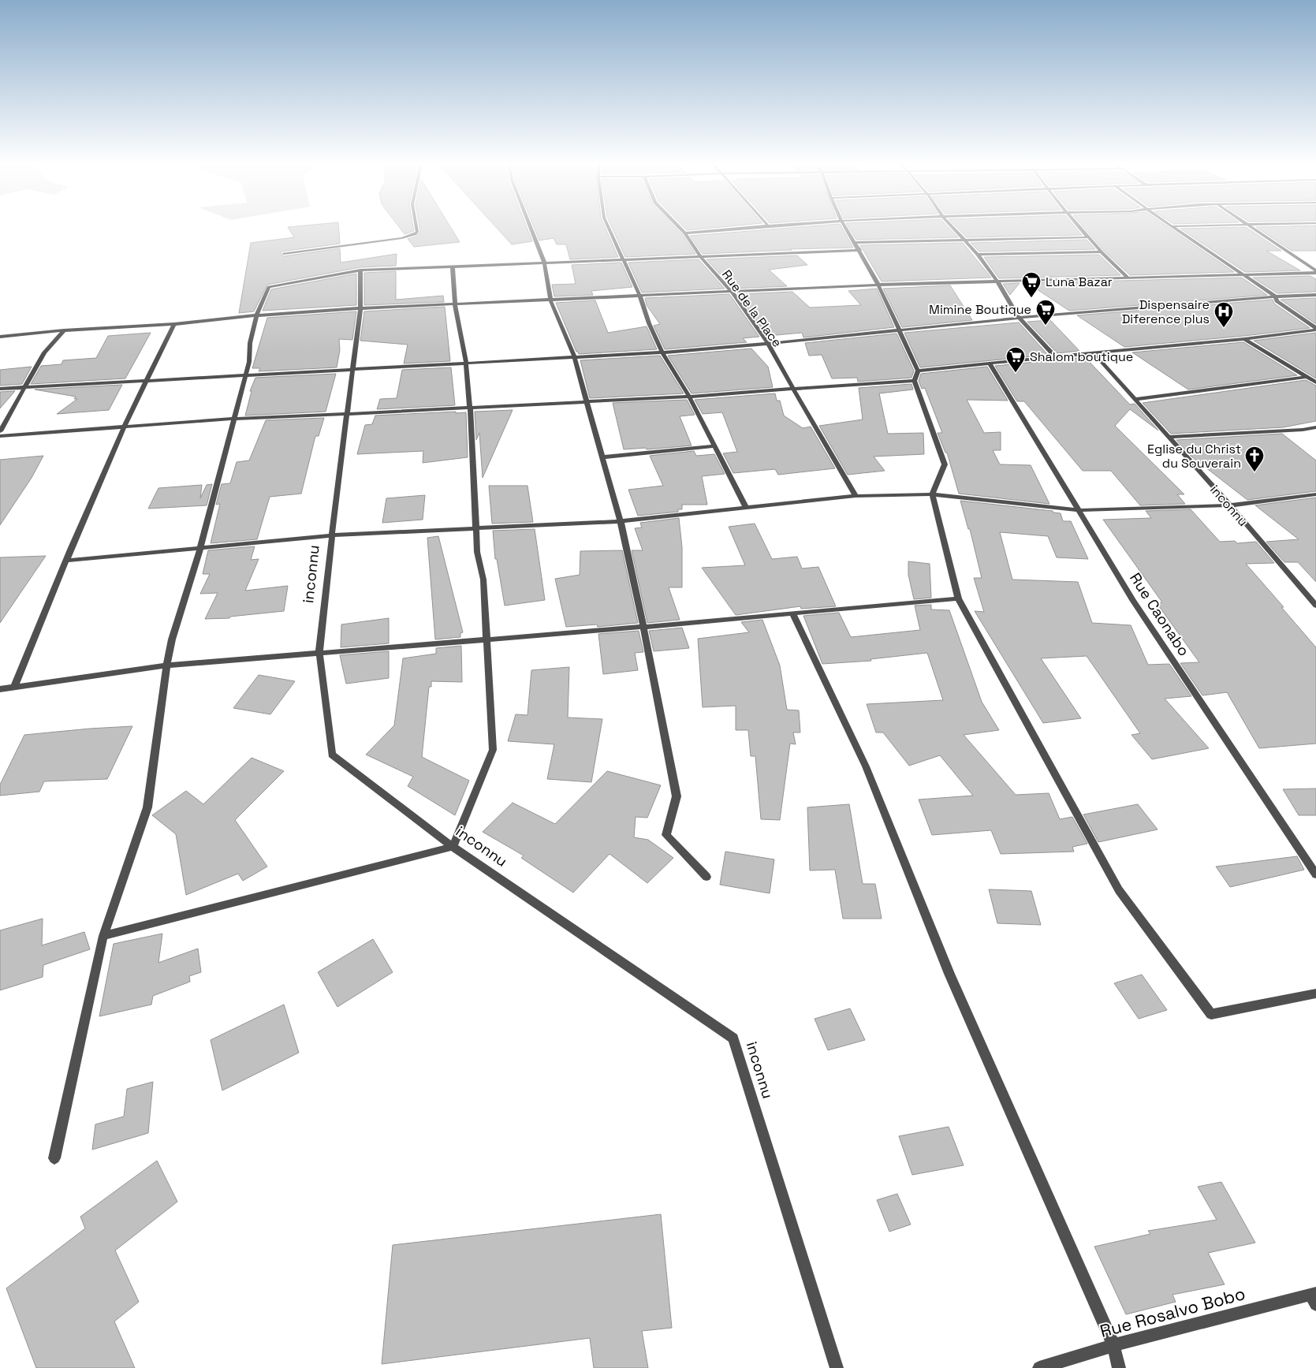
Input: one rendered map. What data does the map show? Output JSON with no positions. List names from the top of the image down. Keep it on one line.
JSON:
{"streets":{"street":["Rue de la Place","inconnu","Rue Caonabo","Rue Rosalvo Bobo"]},"places":{"supermarket":["Luna Bazar","Mimine Boutique","Shalom boutique"],"hospital":["Dispensaire Diference plus"],"church":["Eglise du Christ du Souverain"]}}
